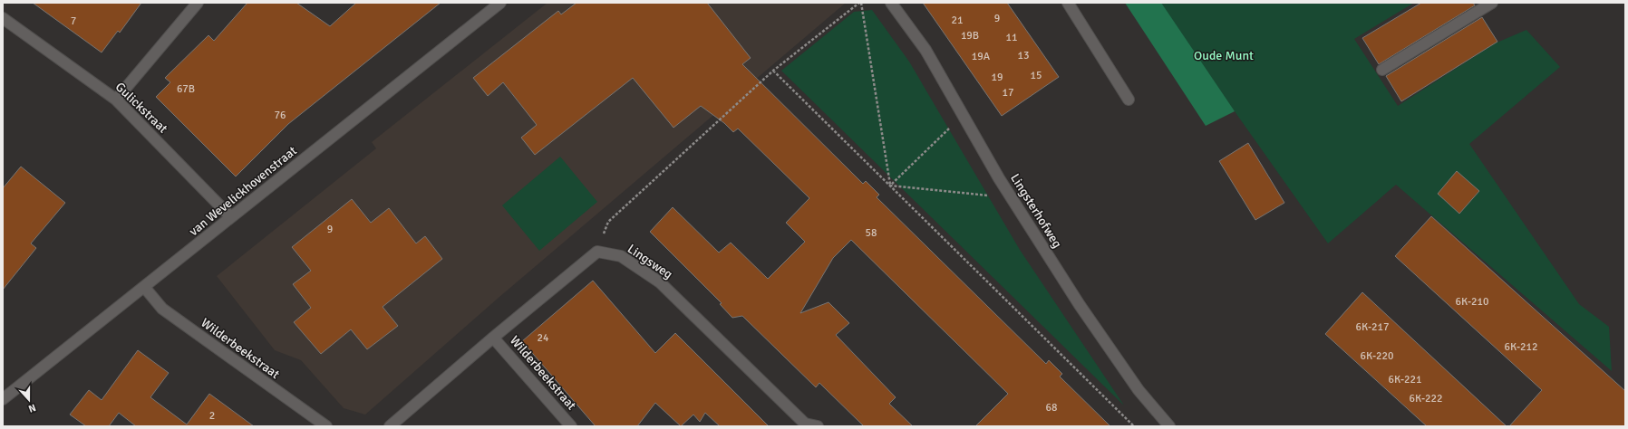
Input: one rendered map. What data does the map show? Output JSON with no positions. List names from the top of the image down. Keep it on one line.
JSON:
{"streets":{"street":["Gulickstraat","van Wevelickhovenstraat","Lingsterhofweg","Lingsweg","Wilderbeekstraat"]},"crossings":[["Gulickstraat","van Wevelickhovenstraat"],["van Wevelickhovenstraat","Wilderbeekstraat"]],"parks":["Oude Munt"],"house_numbers":["9","21","7","19B","11","13","19A","15","19","67B","17","76","9","58","6K-210","6K-217","24","6K-212","6K-220","6K-221","6K-222","68","2"],"north":"bottom"}
